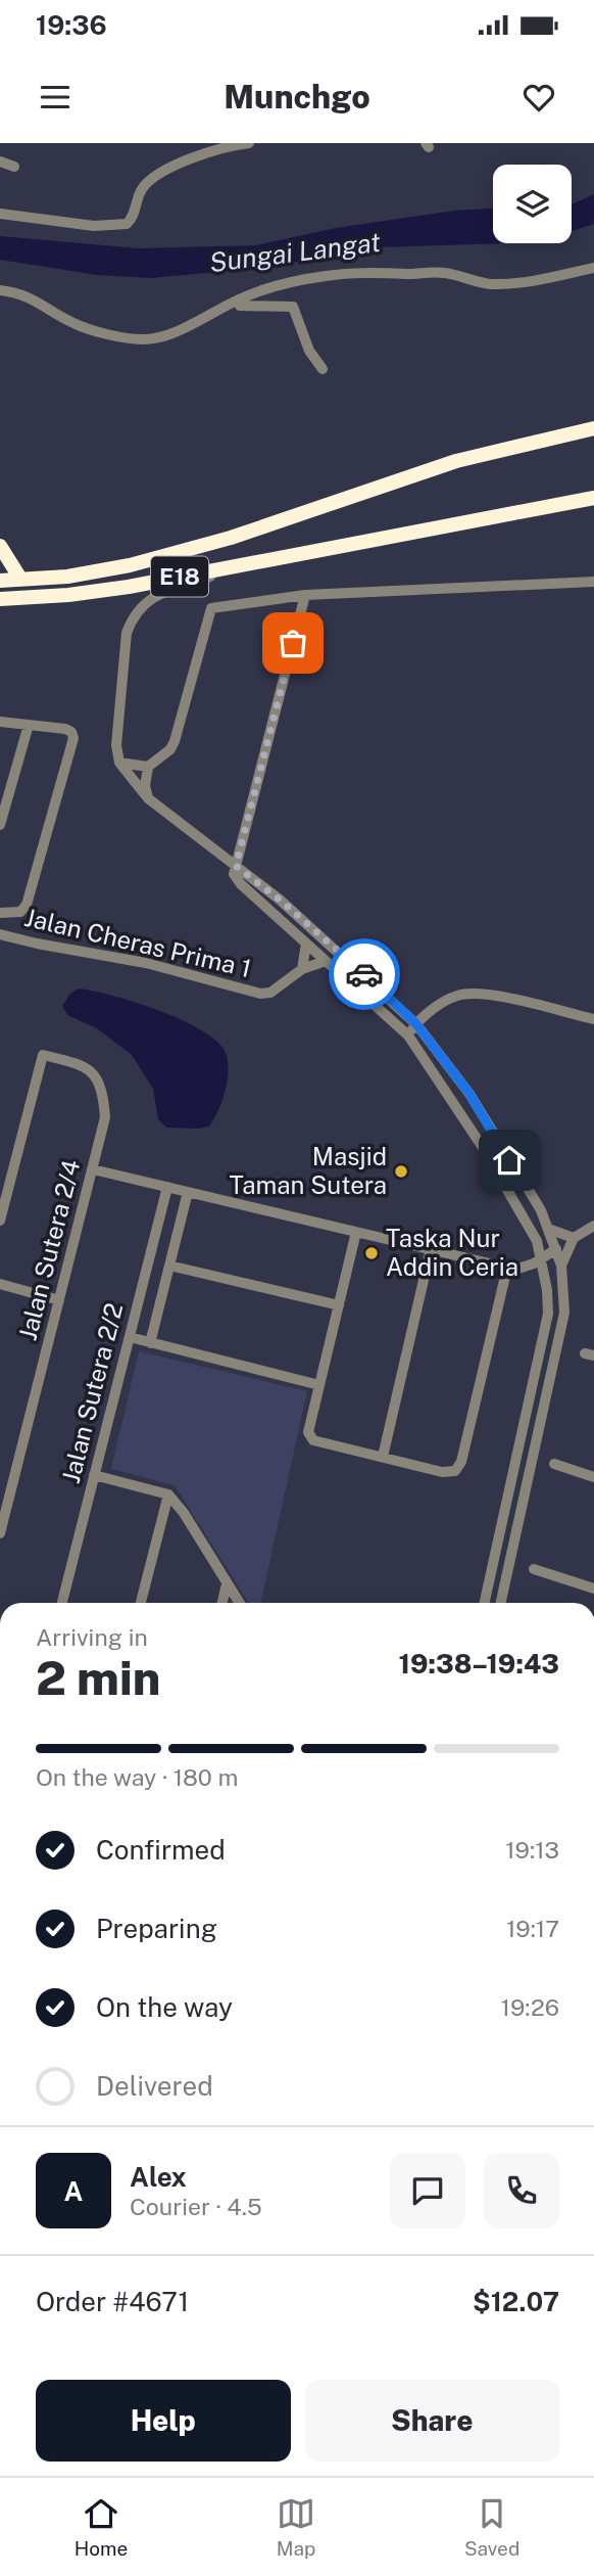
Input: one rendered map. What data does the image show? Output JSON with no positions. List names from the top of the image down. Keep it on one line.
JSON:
{"streets":{"highway":["E18"],"street":["Jalan Cheras Prima 1","Jalan Sutera 2/4","Jalan Sutera 2/2"]},"water":["Sungai Langat"],"places":["Masjid Taman Sutera","Taska Nur Addin Ceria"],"page":{"status":"19:36","header":"Munchgo","heading":["2 min","Arriving in","19:38–19:43"],"panel":["Alex","Courier · 4.5","Order #4671","$12.07"],"bar":"On the way · 180 m","list":[["Confirmed","19:13"],["Preparing","19:17"],["On the way","19:26"],"Delivered"],"round":"A","buttons":["Help","Share"],"tabs":["Home","Map","Saved"]}}
